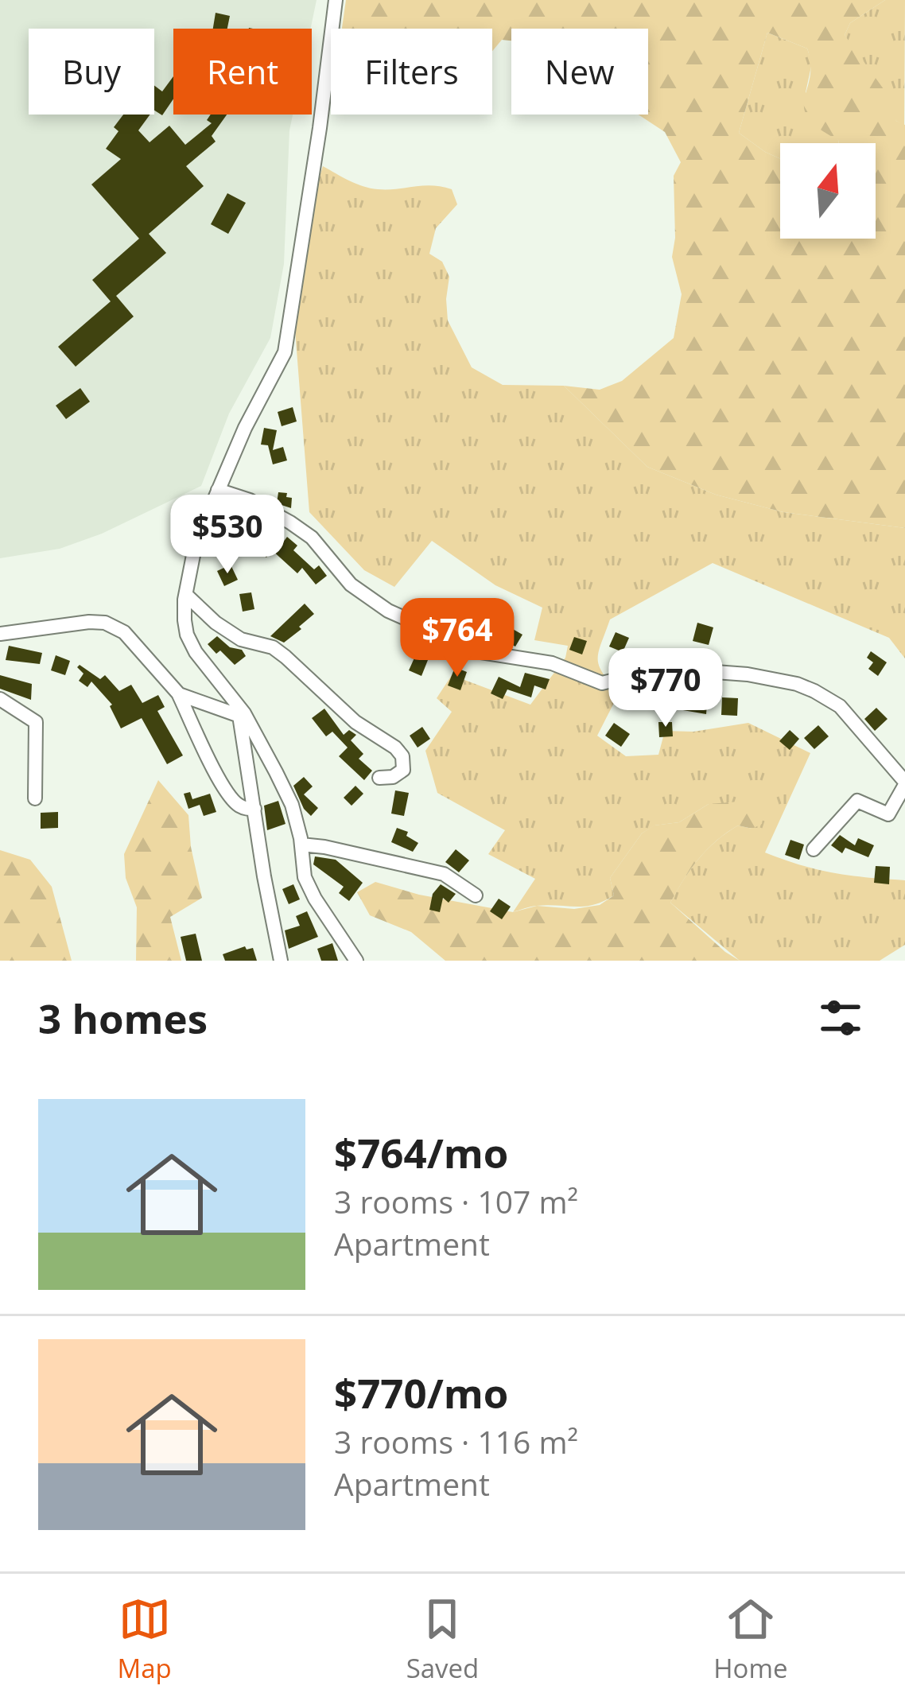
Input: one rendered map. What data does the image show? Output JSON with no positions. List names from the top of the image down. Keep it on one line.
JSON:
{"north":"top","page":{"chip":["Buy","Rent","Filters","New"],"price":["$530","$764","$770"],"heading":"3 homes","list":[{"name":"$764/mo","note":"3 rooms · 107 m² · Apartment"},{"name":"$770/mo","note":"3 rooms · 116 m² · Apartment"}],"tabs":["Map","Saved","Home"]}}
